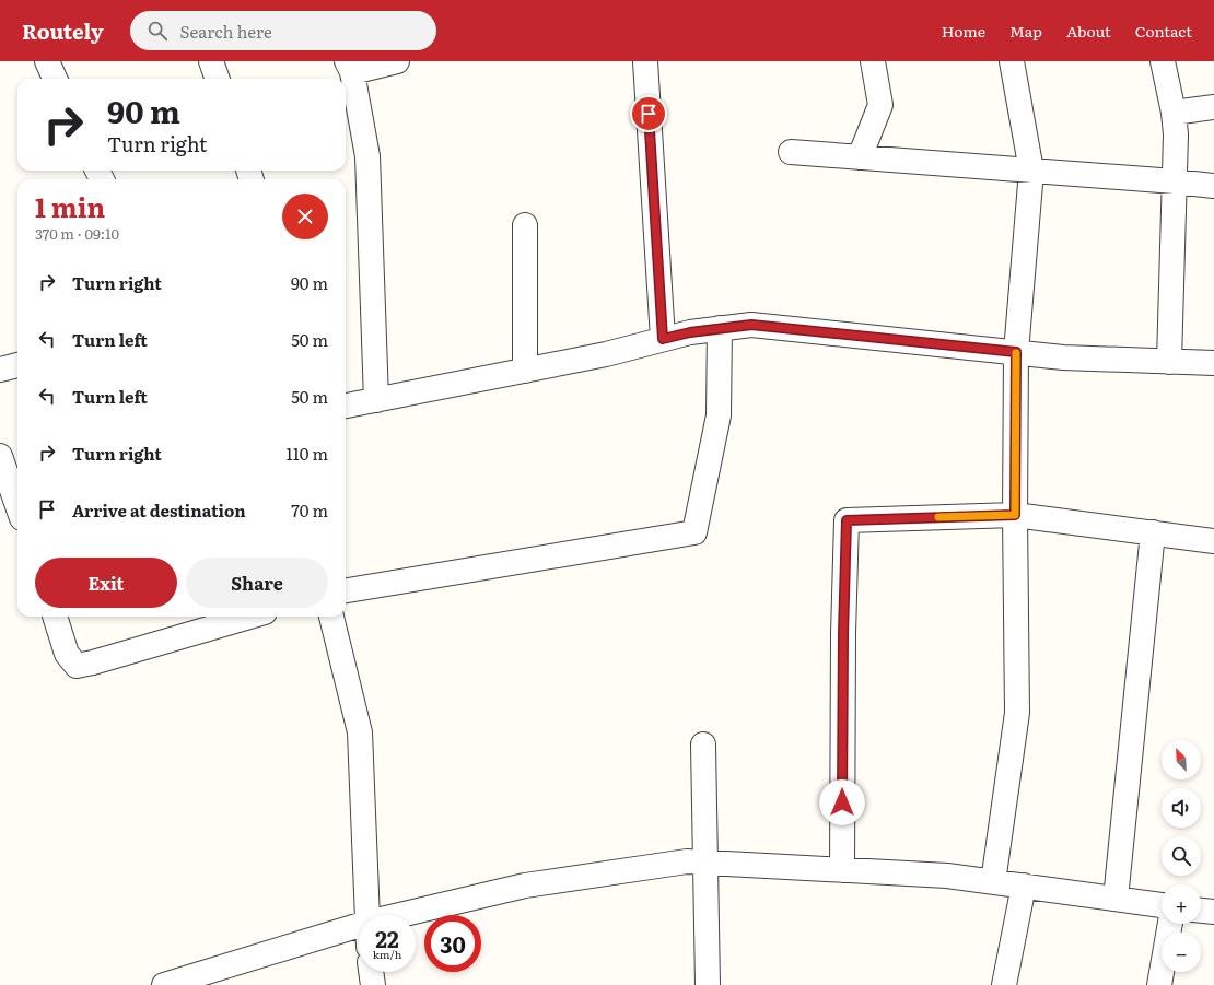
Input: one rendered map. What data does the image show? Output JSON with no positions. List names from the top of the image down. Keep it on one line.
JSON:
{"north":"top left","page":{"header":"Routely","search":"Search here","nav":["Home","Map","About","Contact"],"turn":["90 m","Turn right"],"heading":["1 min","370 m · 09:10"],"list":[{"name":"Turn right","value":"90 m"},{"name":"Turn left","value":"50 m"},{"name":"Turn left","value":"50 m"},{"name":"Turn right","value":"110 m"},{"name":"Arrive at destination","value":"70 m"}],"buttons":["Exit","Share"],"map_buttons":["+","−"],"speed":"22 km/h","limit":"30"}}
